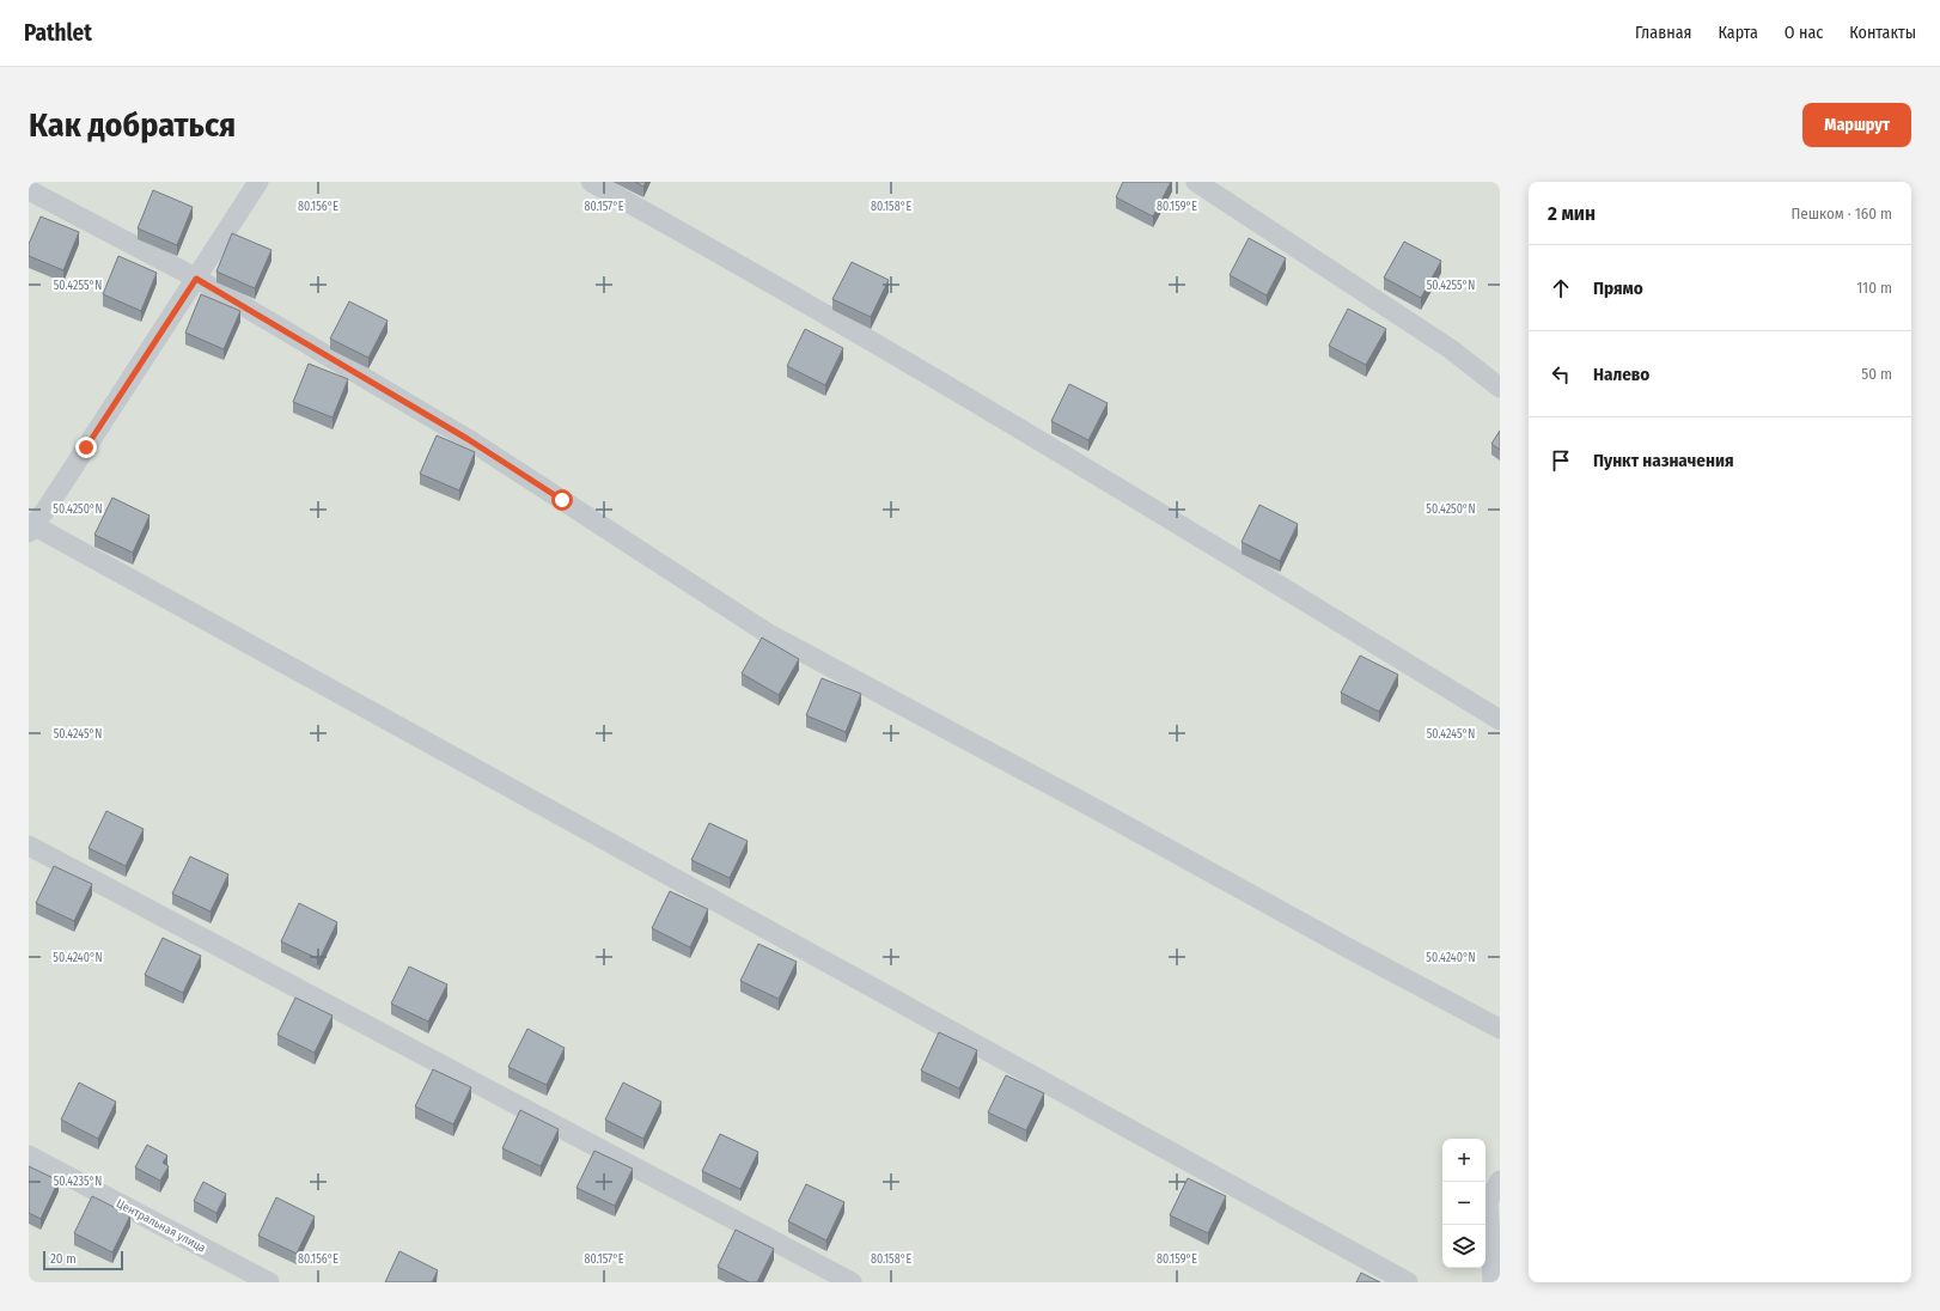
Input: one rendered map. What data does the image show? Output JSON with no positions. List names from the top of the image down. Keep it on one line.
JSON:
{"streets":{"street":["Центральная улица"]},"scale_bar":"20 m","page":{"header":"Pathlet","nav":["Главная","Карта","О нас","Контакты"],"buttons":"Маршрут","title":"Как добраться","heading":["2 мин","Пешком · 160 m"],"list":[["Прямо","110 m"],["Налево","50 m"],"Пункт назначения"],"map_buttons":["+","−"],"scale":"20 m"},"coordinates":["80.156°E","80.157°E","80.158°E","80.159°E","50.4255°N","50.4250°N","50.4245°N","50.4240°N","50.4235°N"]}
